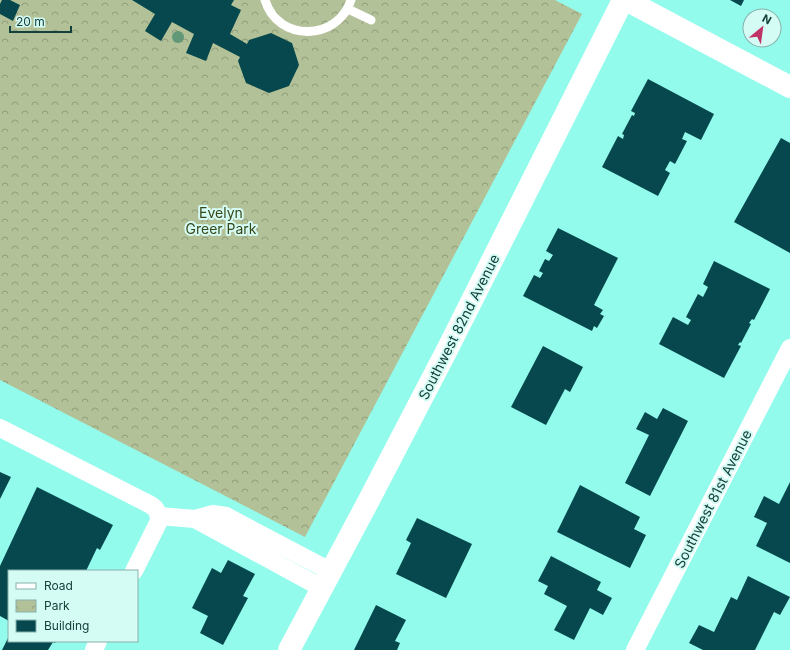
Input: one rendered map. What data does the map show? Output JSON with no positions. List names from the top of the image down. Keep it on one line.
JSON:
{"streets":{"street":["Southwest 82nd Avenue","Southwest 81st Avenue"]},"parks":["Evelyn Greer Park"],"legend":["Road","Park","Building"],"scale_bar":"20 m","north":"top right"}
